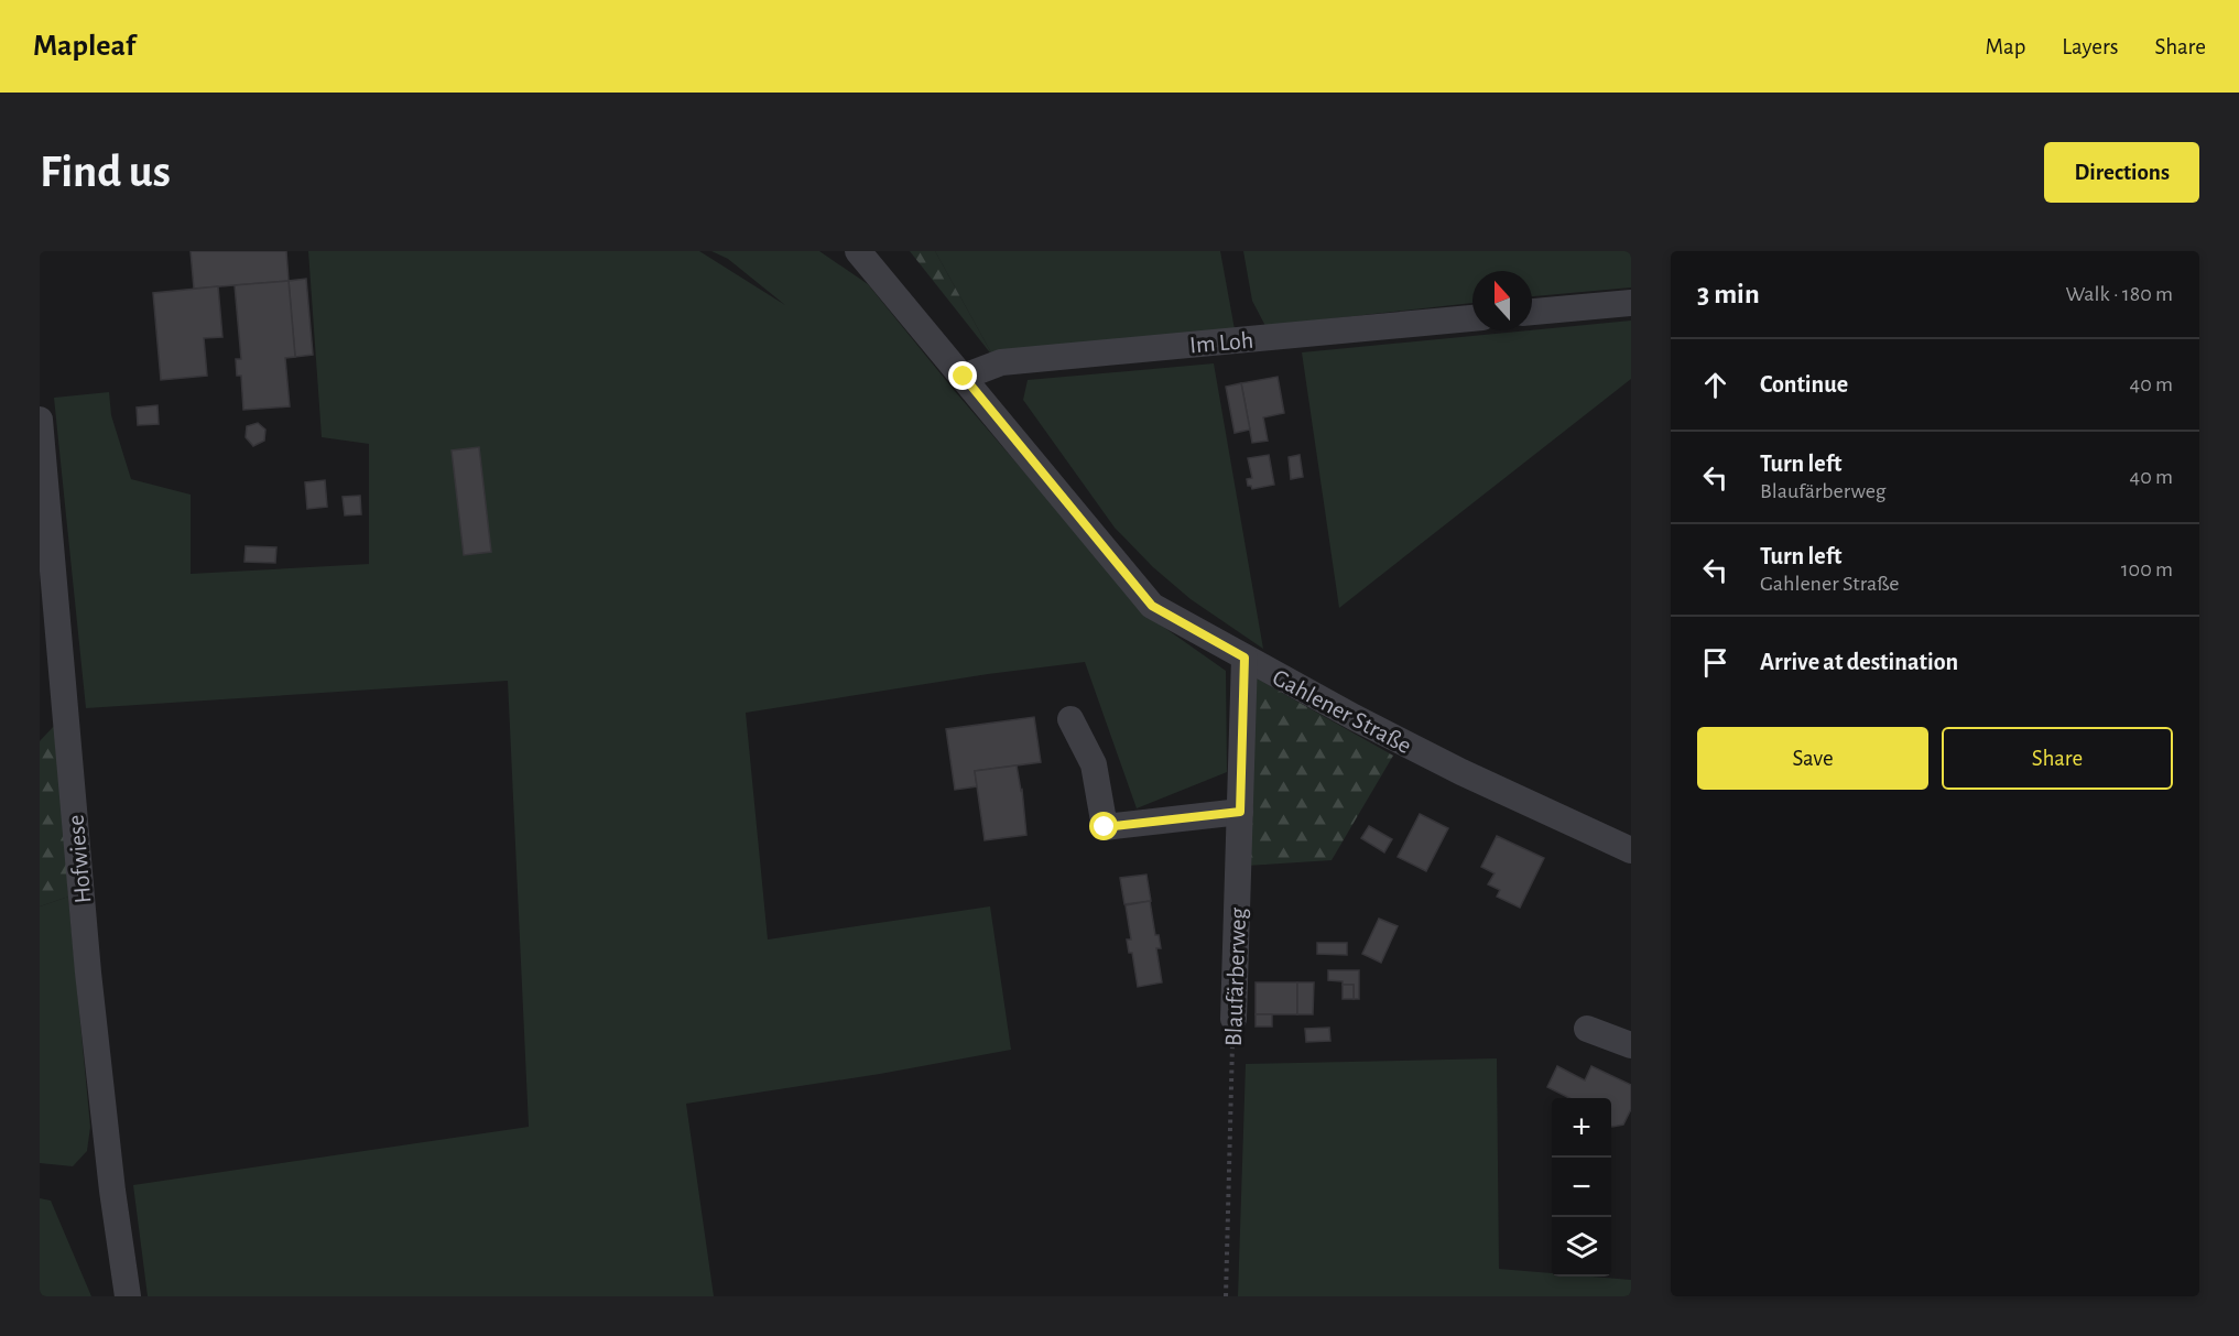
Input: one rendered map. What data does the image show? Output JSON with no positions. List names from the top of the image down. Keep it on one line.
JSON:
{"streets":{"street":["Im Loh","Gahlener Straße","Hofwiese","Blaufärberweg"]},"crossings":[["Im Loh","Gahlener Straße"],["Gahlener Straße","Blaufärberweg"]],"north":"top","page":{"header":"Mapleaf","nav":["Map","Layers","Share"],"buttons":["Directions",["Save","Share"]],"title":"Find us","heading":["3 min","Walk · 180 m"],"list":[["Continue","40 m"],["Turn left","Blaufärberweg","40 m"],["Turn left","Gahlener Straße","100 m"],"Arrive at destination"],"map_buttons":["+","−"]}}
